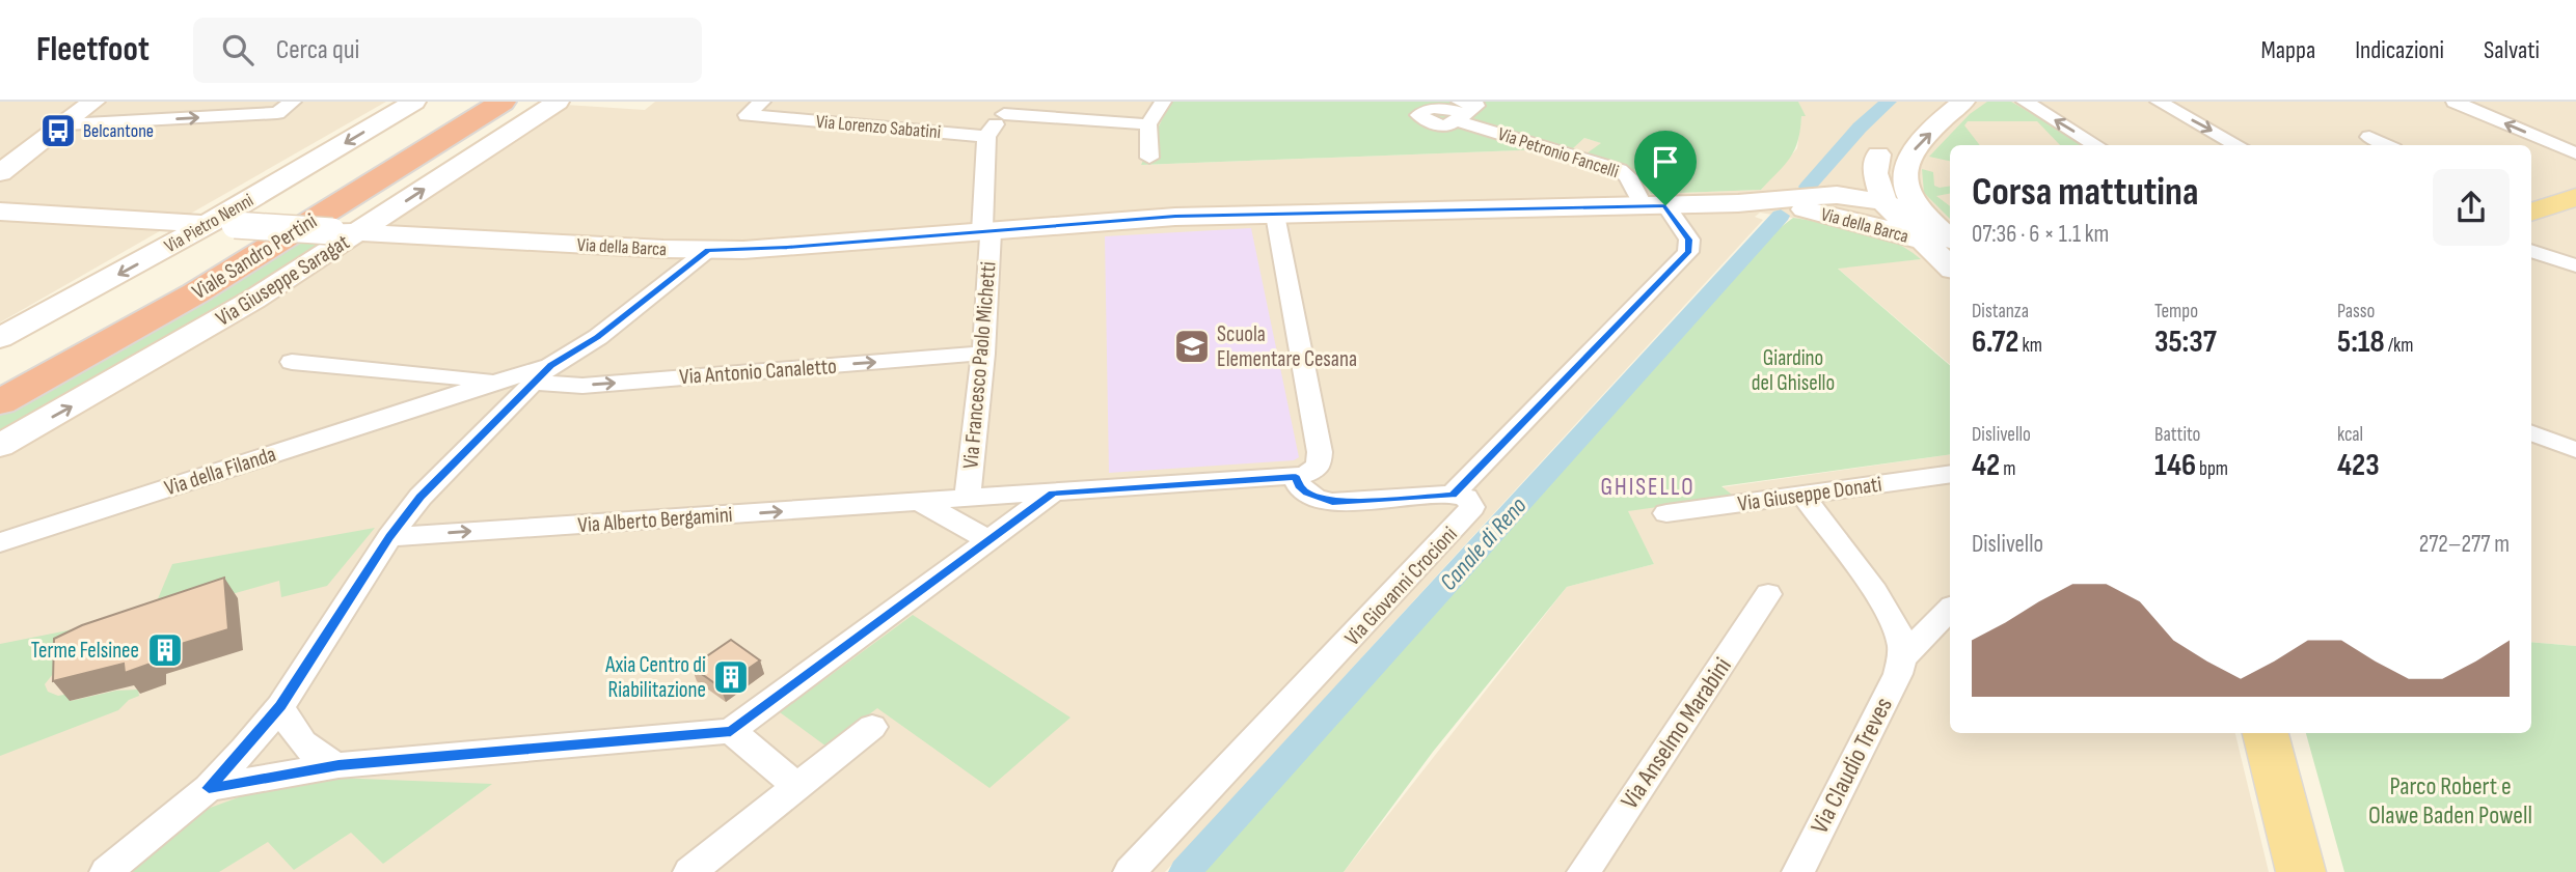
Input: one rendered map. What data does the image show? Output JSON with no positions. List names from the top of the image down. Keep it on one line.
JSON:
{"streets":{"highway":["Viale Sandro Pertini"],"street":["Via Lorenzo Sabatini","Via Petronio Fancelli","Via Pietro Nenni","Via della Barca","Via Giuseppe Saragat","Via Francesco Paolo Michetti","Via Antonio Canaletto","Via della Filanda","Via Giuseppe Donati","Via Alberto Bergamini","Via Giovanni Crocioni","Via Anselmo Marabini","Via Claudio Treves"]},"crossings":[["Via Lorenzo Sabatini","Via Francesco Paolo Michetti"],["Via Petronio Fancelli","Via della Barca"],["Via Petronio Fancelli","Via Giovanni Crocioni"],["Via Pietro Nenni","Via della Barca"],["Via della Barca","Via Giuseppe Saragat"],["Via della Barca","Via Francesco Paolo Michetti"],["Via della Barca","Via della Filanda"],["Via della Barca","Via Giovanni Crocioni"],["Via Francesco Paolo Michetti","Via Antonio Canaletto"],["Via Francesco Paolo Michetti","Via Alberto Bergamini"],["Via Antonio Canaletto","Via della Filanda"]],"one_way":["Via Antonio Canaletto"],"districts":["GHISELLO"],"water":["Canale di Reno"],"parks":["Giardino del Ghisello","Parco Robert e Olawe Baden Powell"],"places":{"bus stop":["Belcantone"],"school or university":["Scuola Elementare Cesana"],"building":["Terme Felsinee","Axia Centro di Riabilitazione"]},"page":{"header":"Fleetfoot","search":"Cerca qui","nav":["Mappa","Indicazioni","Salvati"],"heading":["Corsa mattutina","07:36 · 6 × 1.1 km"],"stats":[["Distanza","6.72 km"],["Tempo","35:37"],["Passo","5:18 /km"],["Dislivello","42 m"],["Battito","146 bpm"],["kcal","423"]],"chart":["Dislivello","272–277 m"]}}
